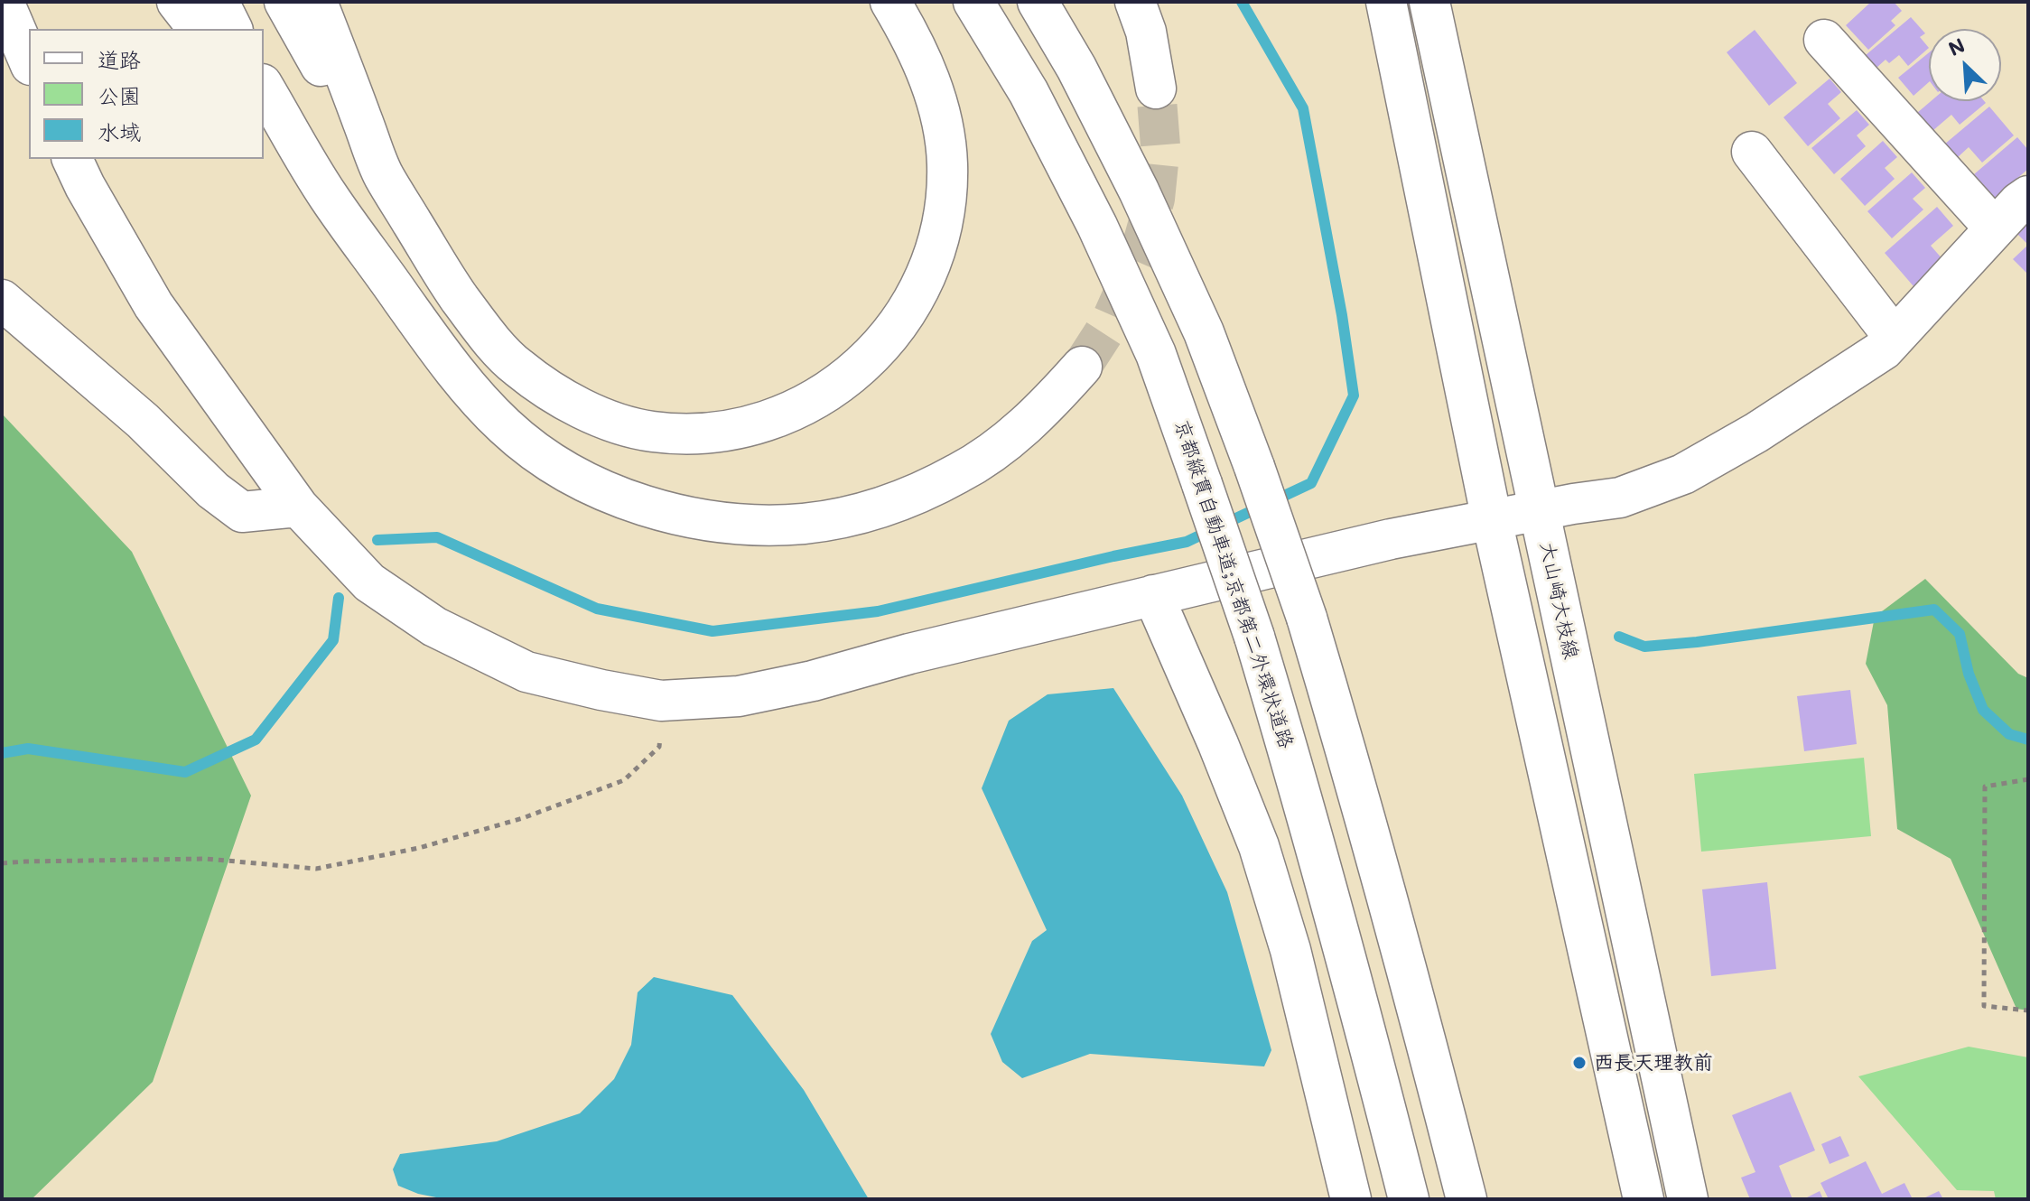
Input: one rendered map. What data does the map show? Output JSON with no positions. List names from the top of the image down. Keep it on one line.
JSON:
{"streets":{"main road":["京都縦貫自動車道;京都第二外環状道路","大山崎大枝線"]},"places":["西長天理教前"],"legend":["道路","公園","水域"],"north":"top left"}
